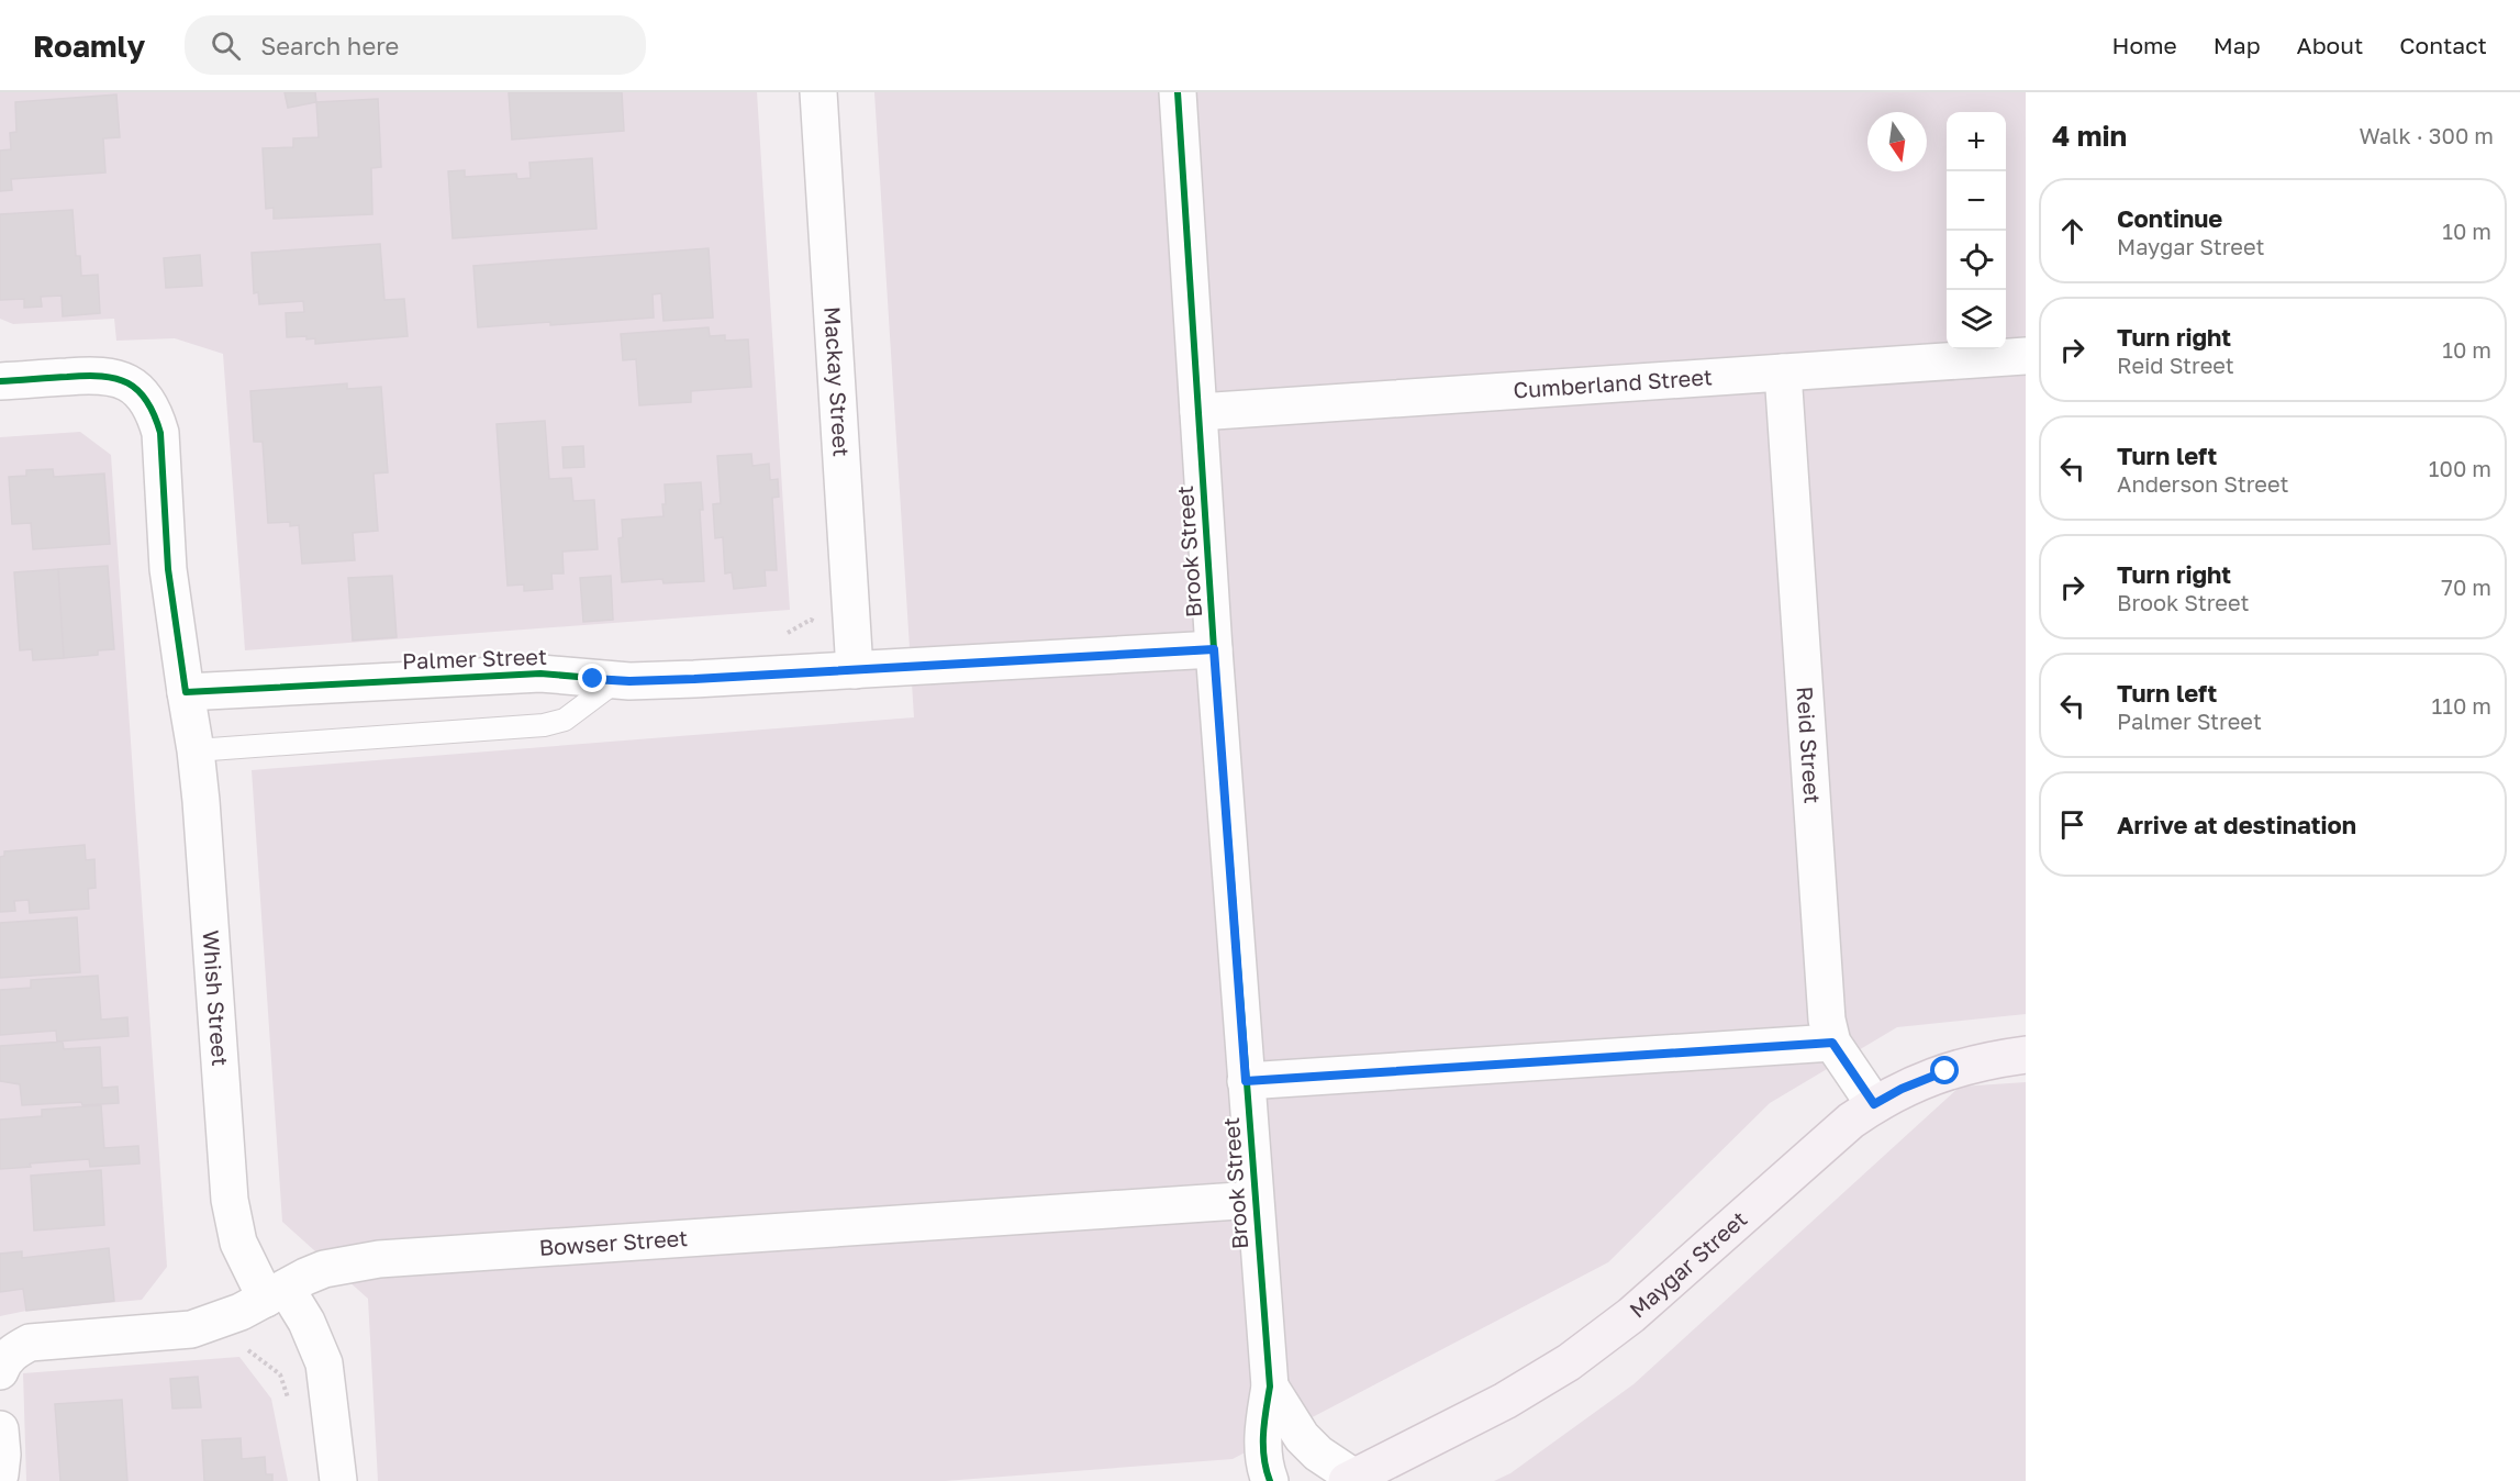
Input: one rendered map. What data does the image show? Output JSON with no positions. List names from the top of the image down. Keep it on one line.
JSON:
{"streets":{"main road":["Maygar Street"],"street":["Mackay Street","Cumberland Street","Brook Street","Palmer Street","Reid Street","Whish Street","Bowser Street"]},"crossings":[["Mackay Street","Palmer Street"],["Cumberland Street","Brook Street"],["Cumberland Street","Reid Street"],["Brook Street","Palmer Street"],["Brook Street","Bowser Street"],["Brook Street","Maygar Street"],["Palmer Street","Whish Street"],["Reid Street","Maygar Street"],["Whish Street","Bowser Street"]],"north":"bottom","page":{"header":"Roamly","search":"Search here","nav":["Home","Map","About","Contact"],"heading":["4 min","Walk · 300 m"],"map_buttons":["+","−"],"list":[["Continue","Maygar Street","10 m"],["Turn right","Reid Street","10 m"],["Turn left","Anderson Street","100 m"],["Turn right","Brook Street","70 m"],["Turn left","Palmer Street","110 m"],"Arrive at destination"]}}
